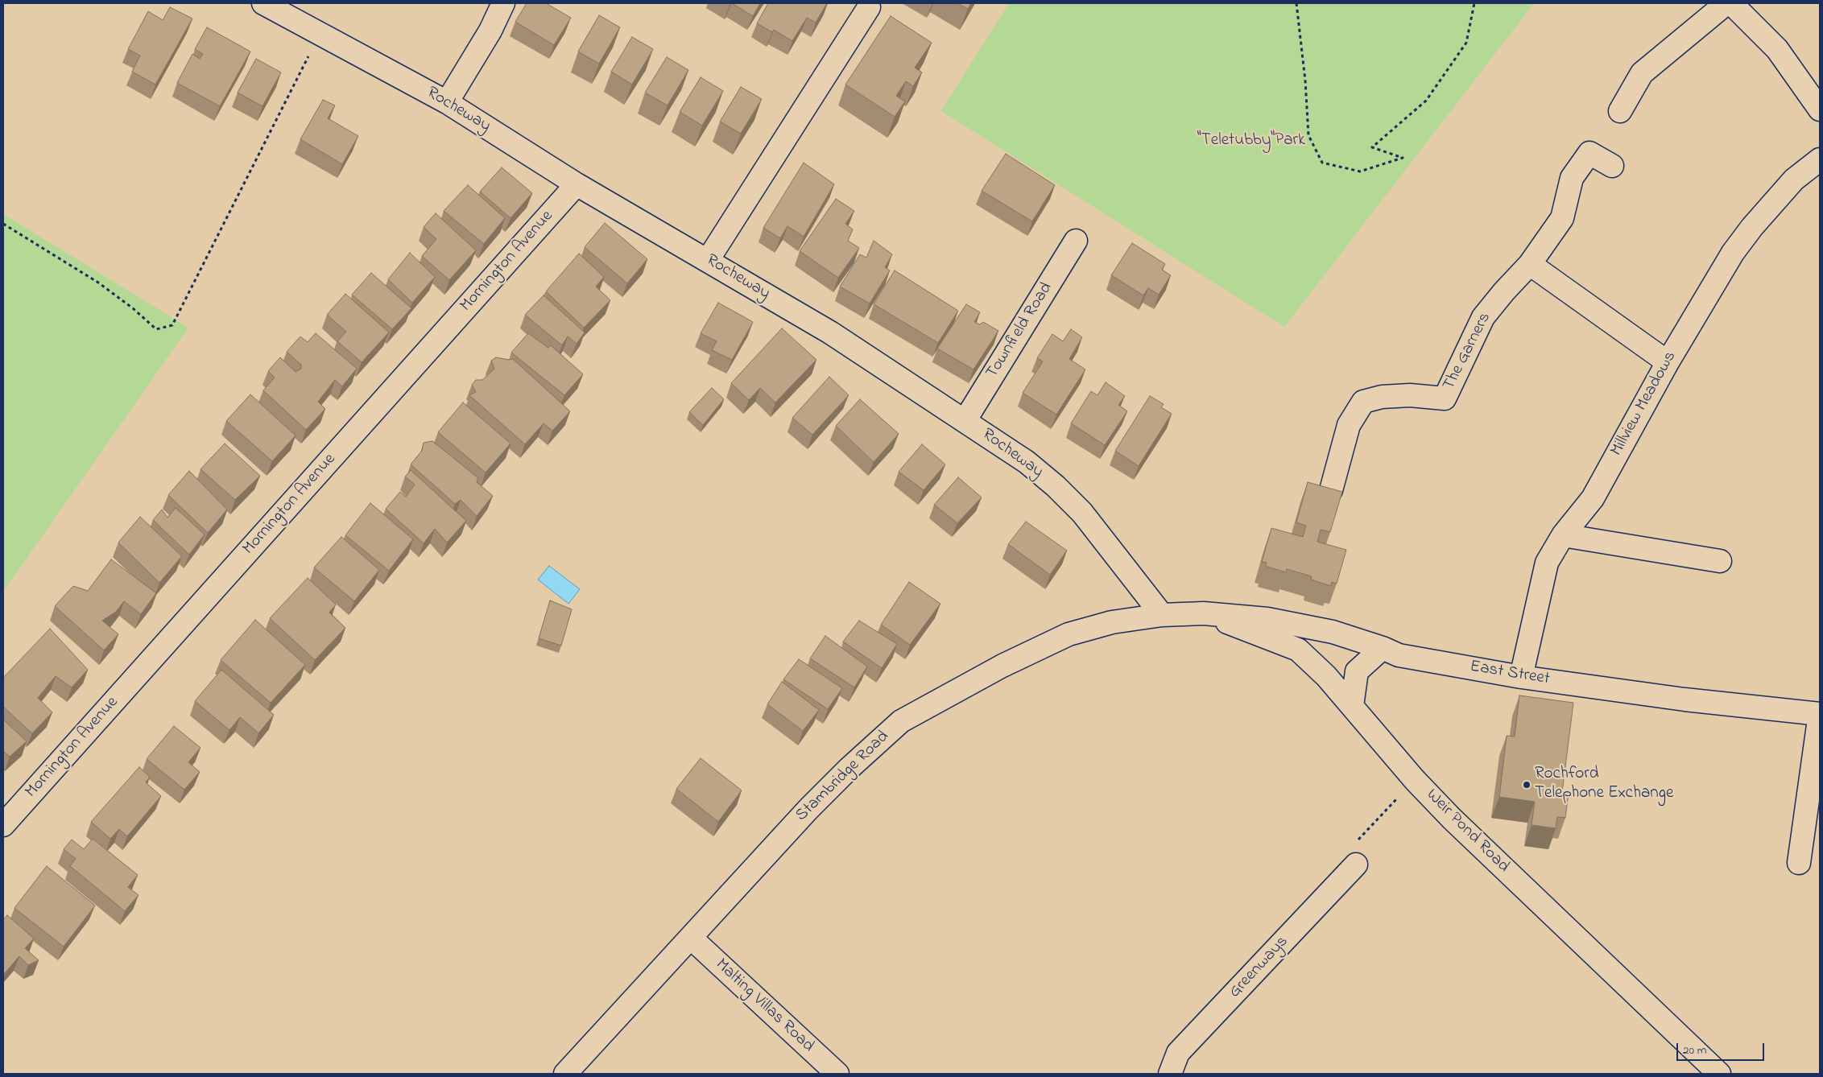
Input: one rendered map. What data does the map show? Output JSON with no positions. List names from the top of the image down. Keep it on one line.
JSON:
{"streets":{"street":["Rocheway","Mornington Avenue","Townfield Road","The Garners","Millview Meadows","East Street","Stambridge Road","Weir Pond Road","Greenways","Malting Villas Road"]},"crossings":[["Rocheway","Mornington Avenue"],["Rocheway","Townfield Road"],["Rocheway","Stambridge Road"],["Millview Meadows","East Street"],["East Street","Stambridge Road"],["East Street","Weir Pond Road"],["Stambridge Road","Weir Pond Road"],["Stambridge Road","Malting Villas Road"]],"parks":["\"Teletubby\"Park"],"places":["Rochford Telephone Exchange"],"scale_bar":"20 m"}
